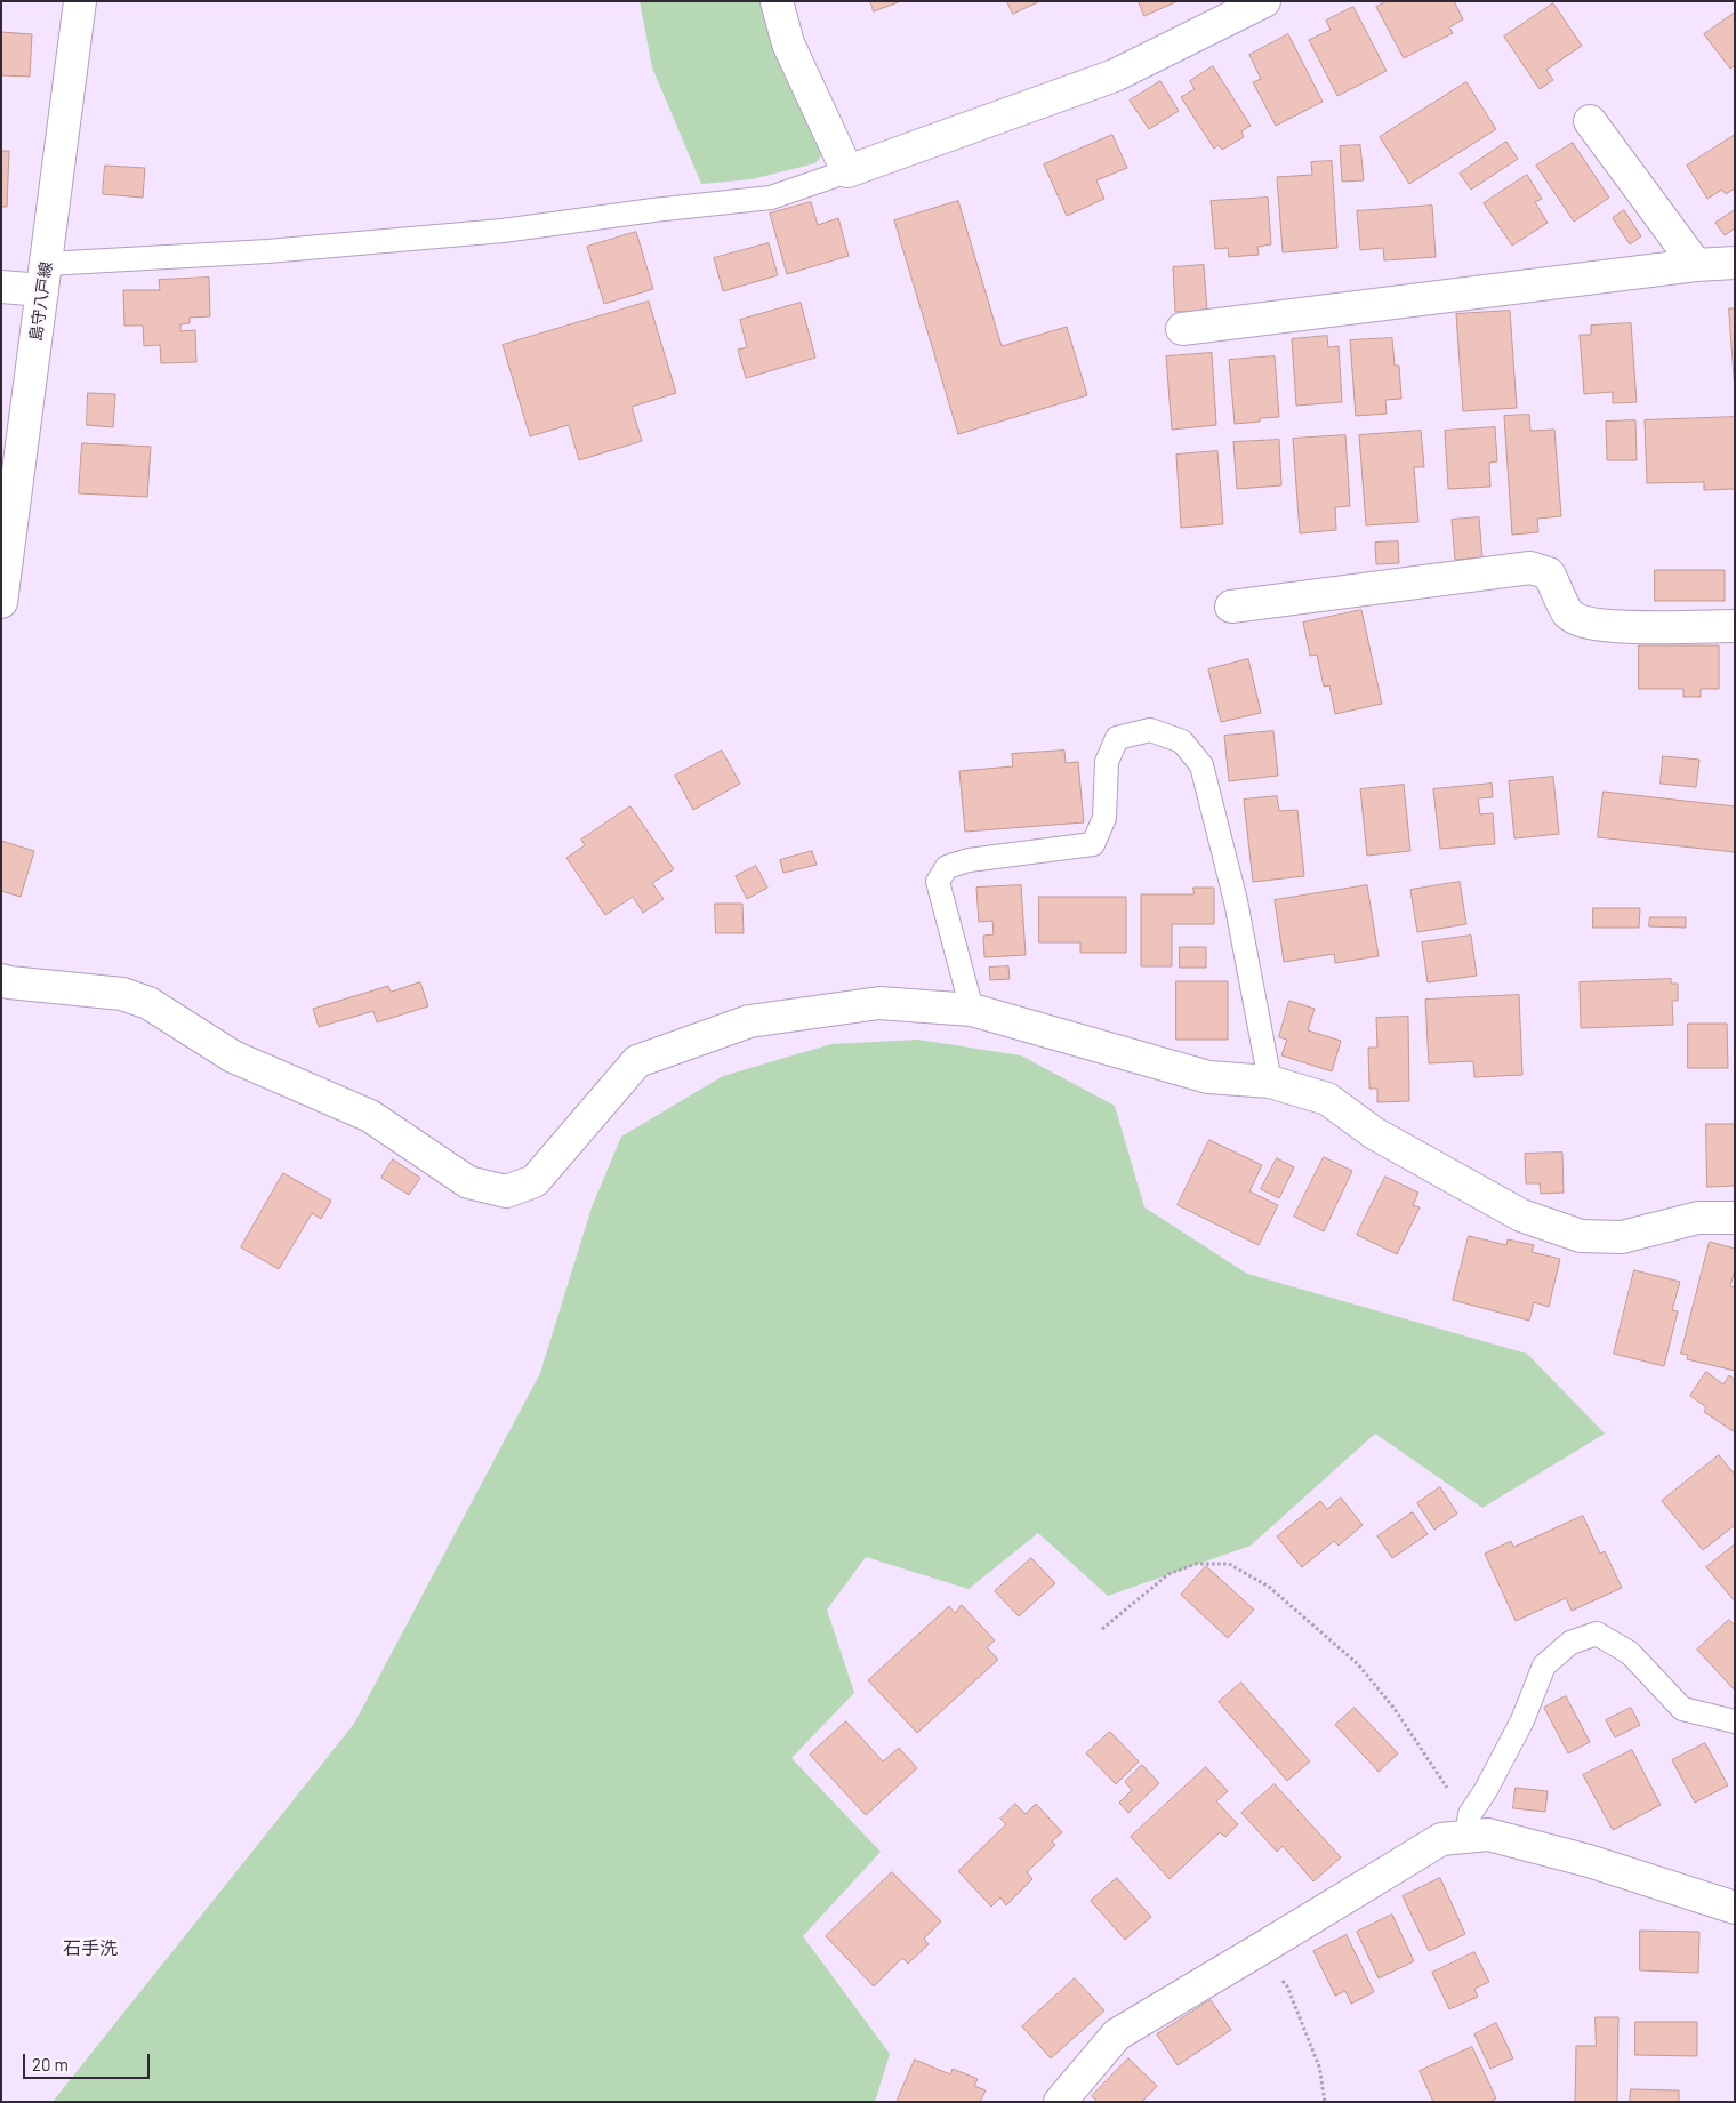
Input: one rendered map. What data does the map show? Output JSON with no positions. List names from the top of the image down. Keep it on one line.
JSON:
{"streets":{"street":["島守八戸線"]},"districts":["石手洗"],"scale_bar":"20 m"}
